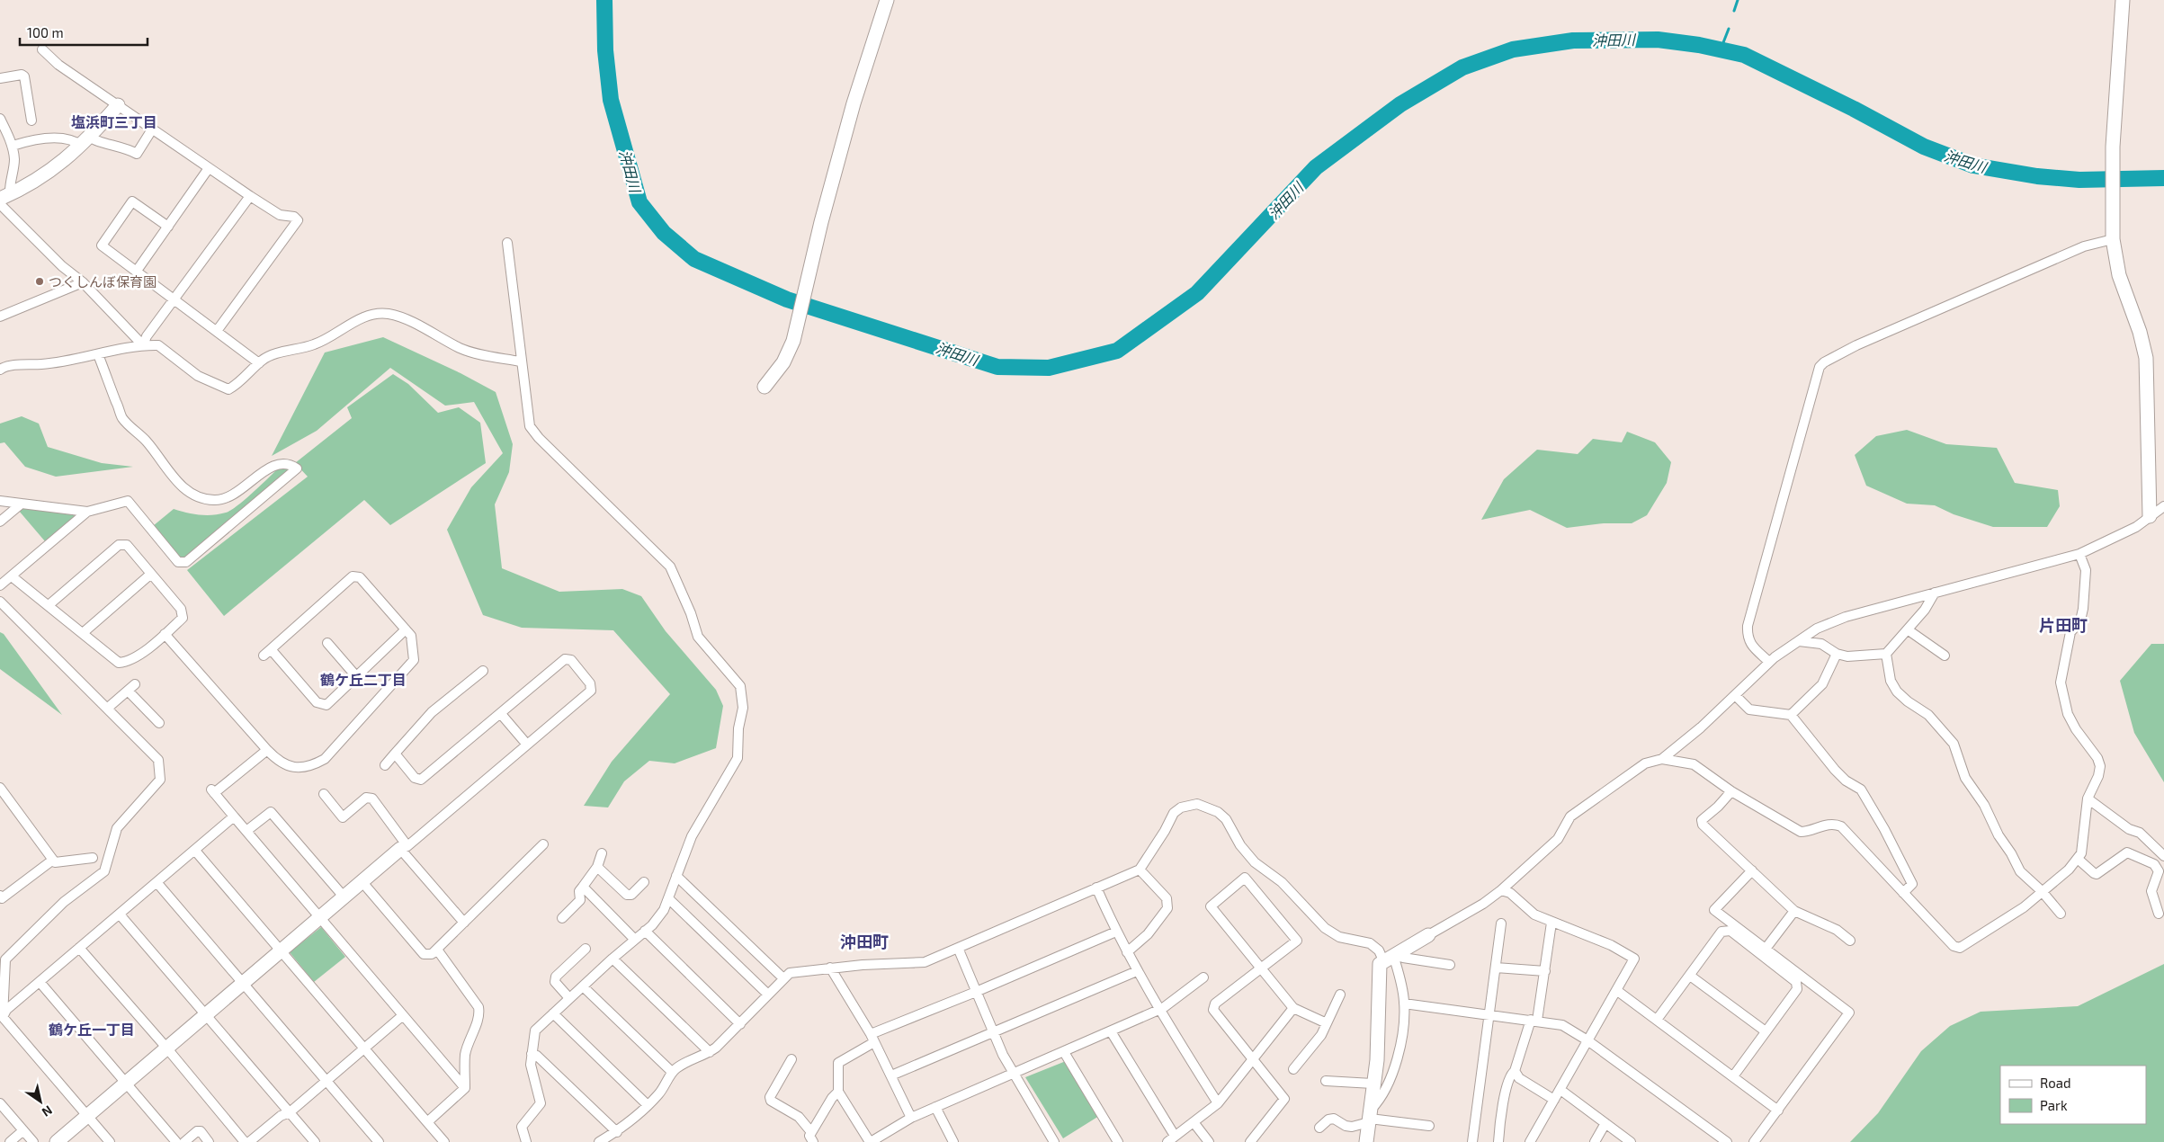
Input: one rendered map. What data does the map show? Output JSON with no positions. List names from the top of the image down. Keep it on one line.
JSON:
{"districts":["塩浜町三丁目","片田町","鶴ケ丘二丁目","沖田町","鶴ケ丘一丁目"],"water":["沖田川"],"places":["つくしんぼ保育園"],"legend":["Road","Park"],"scale_bar":"100 m","north":"bottom right"}
